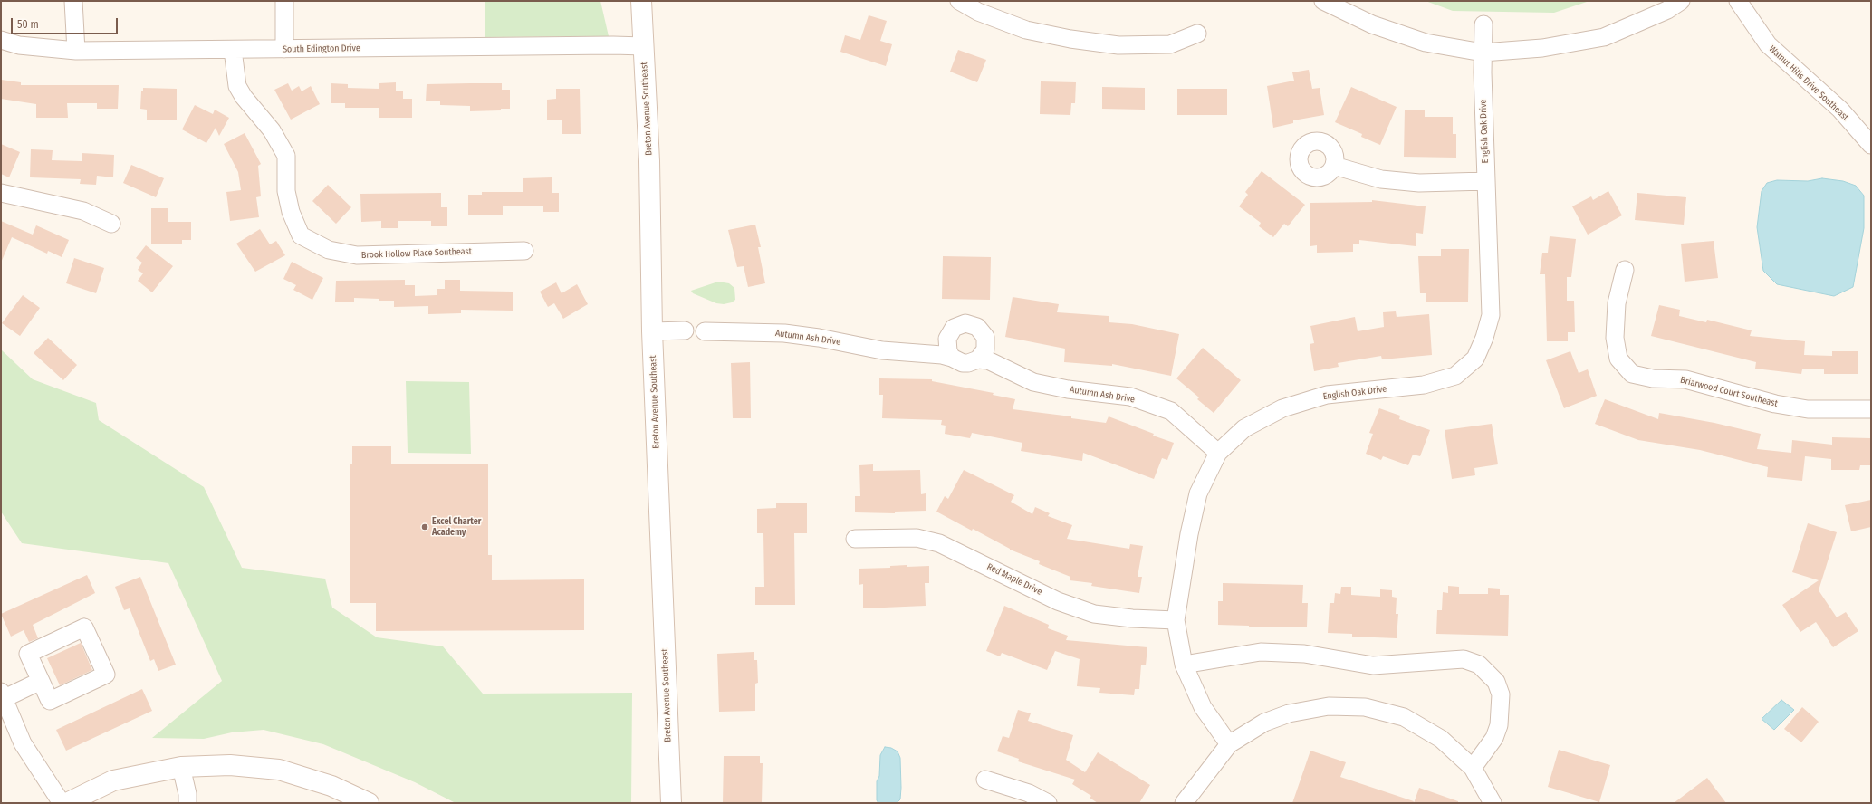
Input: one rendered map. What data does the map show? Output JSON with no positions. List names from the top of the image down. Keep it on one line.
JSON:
{"streets":{"main road":["Breton Avenue Southeast"],"street":["South Edington Drive","Walnut Hills Drive Southeast","English Oak Drive","Brook Hollow Place Southeast","Autumn Ash Drive","Briarwood Court Southeast","Red Maple Drive"]},"crossings":[["South Edington Drive","Breton Avenue Southeast"],["South Edington Drive","Brook Hollow Place Southeast"],["English Oak Drive","Autumn Ash Drive"],["English Oak Drive","Red Maple Drive"]],"places":["Excel Charter Academy"],"scale_bar":"50 m"}
